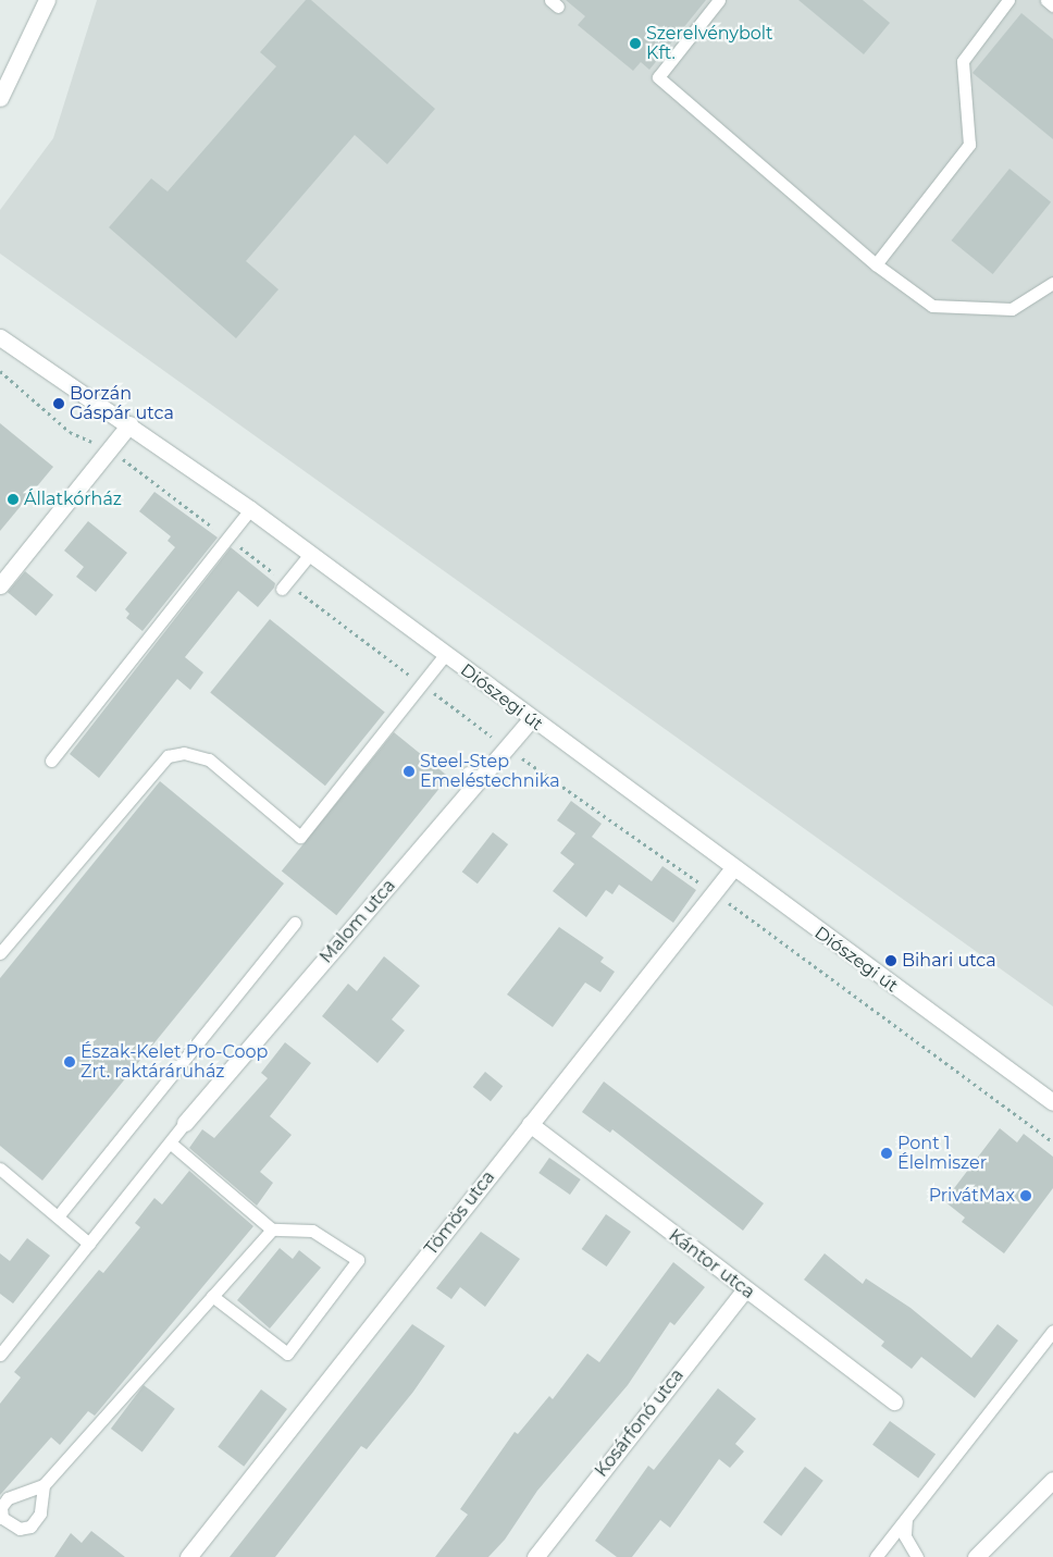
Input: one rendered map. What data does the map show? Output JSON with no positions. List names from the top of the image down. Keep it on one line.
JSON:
{"streets":{"street":["Diószegi út","Malom utca","Tömös utca","Kántor utca","Kosárfonó utca"]},"crossings":[["Diószegi út","Malom utca"],["Diószegi út","Tömös utca"],["Tömös utca","Kántor utca"],["Kántor utca","Kosárfonó utca"]],"places":["Szerelvénybolt Kft.","Borzán Gáspár utca","Állatkórház","Steel-Step Emeléstechnika","Bihari utca","Észak-Kelet Pro-Coop Zrt. raktáráruház","Pont 1 Élelmiszer","PrivátMax"]}
